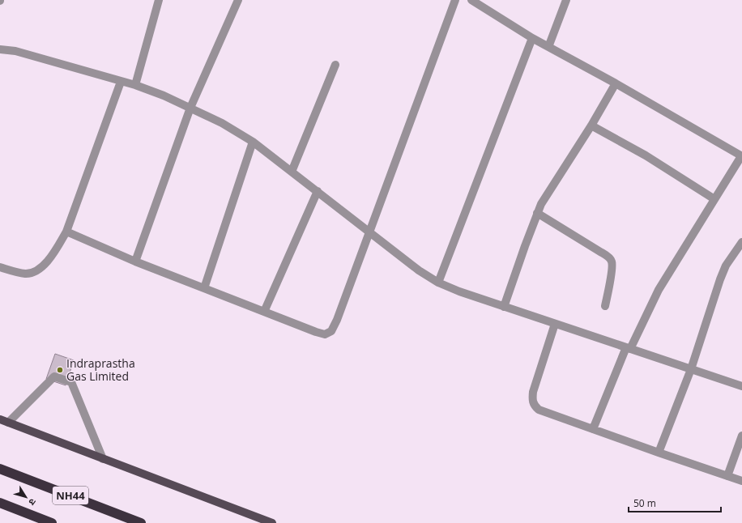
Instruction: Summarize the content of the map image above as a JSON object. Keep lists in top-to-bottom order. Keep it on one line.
{"streets":{"highway":["NH44"]},"places":["Indraprastha Gas Limited"],"scale_bar":"50 m","north":"bottom right"}
